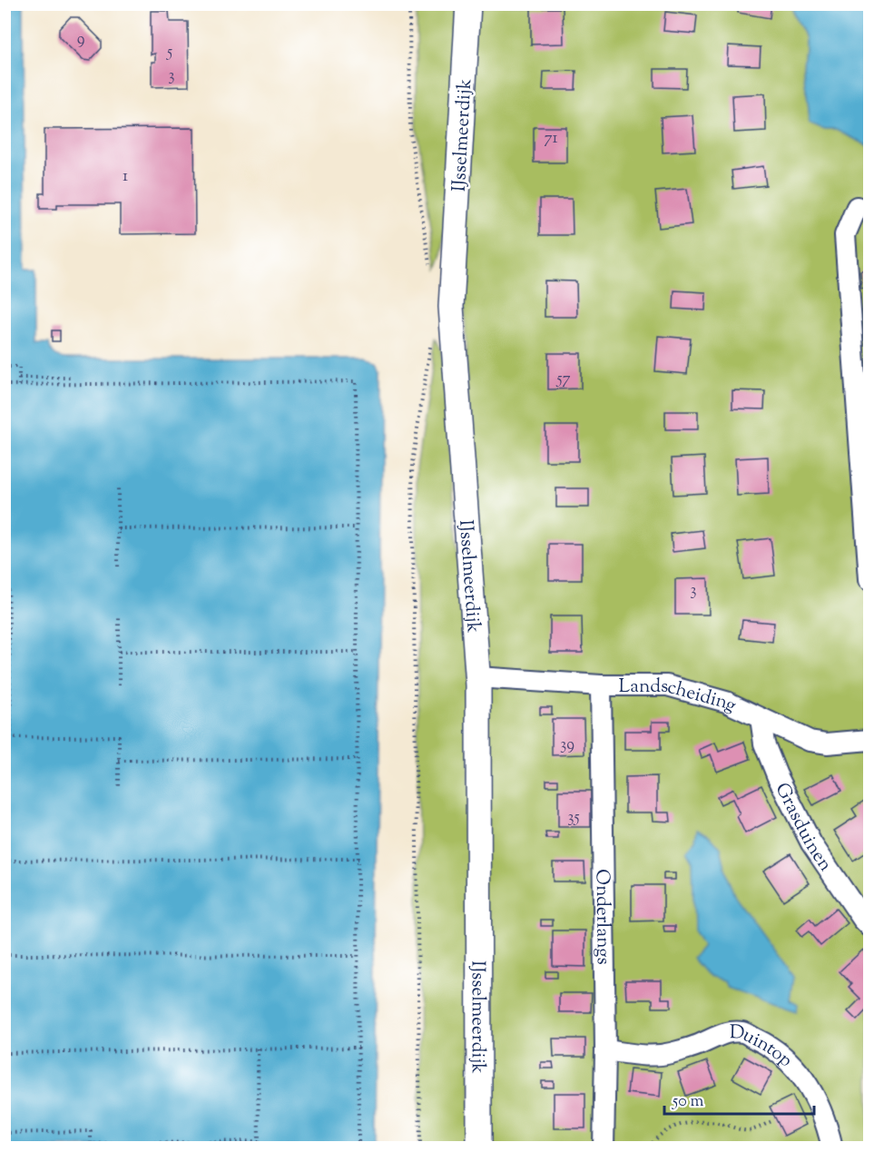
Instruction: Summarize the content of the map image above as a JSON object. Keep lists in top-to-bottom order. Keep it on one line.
{"streets":{"street":["IJsselmeerdijk","Landscheiding","Grasduinen","Onderlangs","Duintop"]},"crossings":[["IJsselmeerdijk","Landscheiding"],["Landscheiding","Grasduinen"],["Landscheiding","Onderlangs"],["Onderlangs","Duintop"]],"house_numbers":["9","5","3","71","1","57","3","39","35"],"scale_bar":"50 m"}
